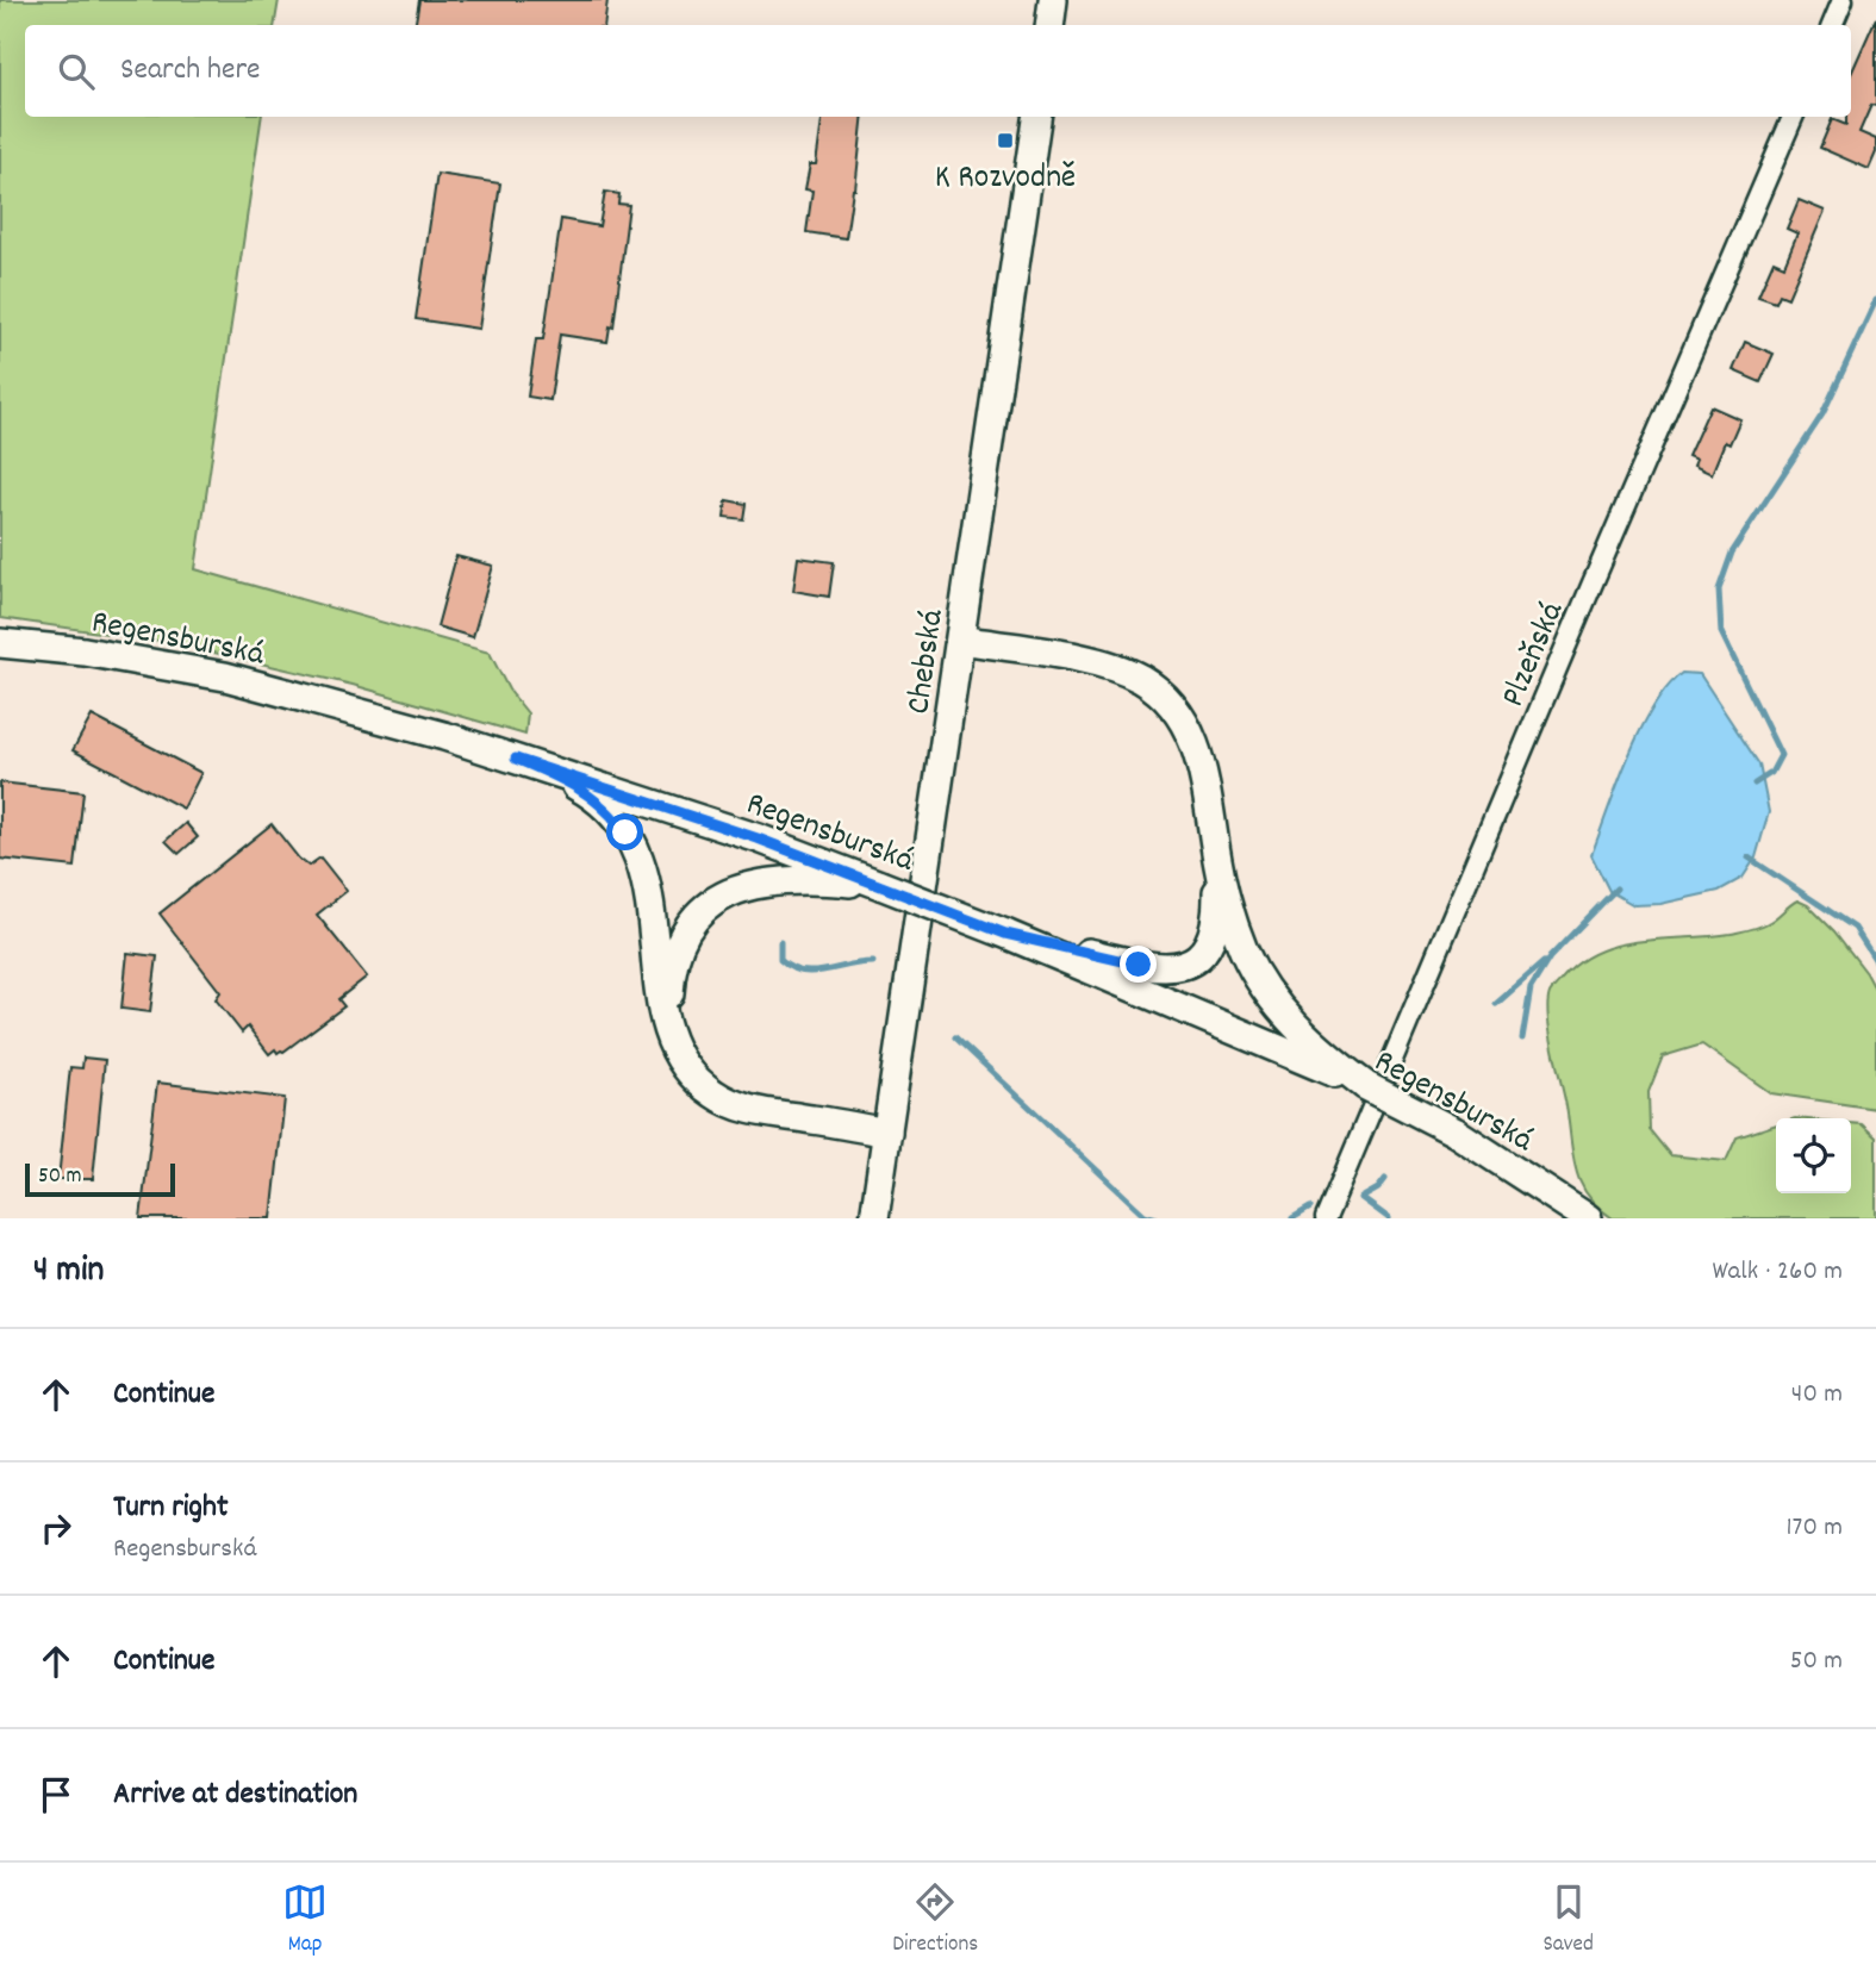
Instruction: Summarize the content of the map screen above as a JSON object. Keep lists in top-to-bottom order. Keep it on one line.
{"streets":{"main road":["Regensburská","Chebská"],"street":["Plzeňská"]},"places":{"transit":["K Rozvodně"]},"scale_bar":"50 m","page":{"search":"Search here","scale":"50 m","heading":["4 min","Walk · 260 m"],"list":[["Continue","40 m"],["Turn right","Regensburská","170 m"],["Continue","50 m"],"Arrive at destination"],"nav":["Map","Directions","Saved"]}}
